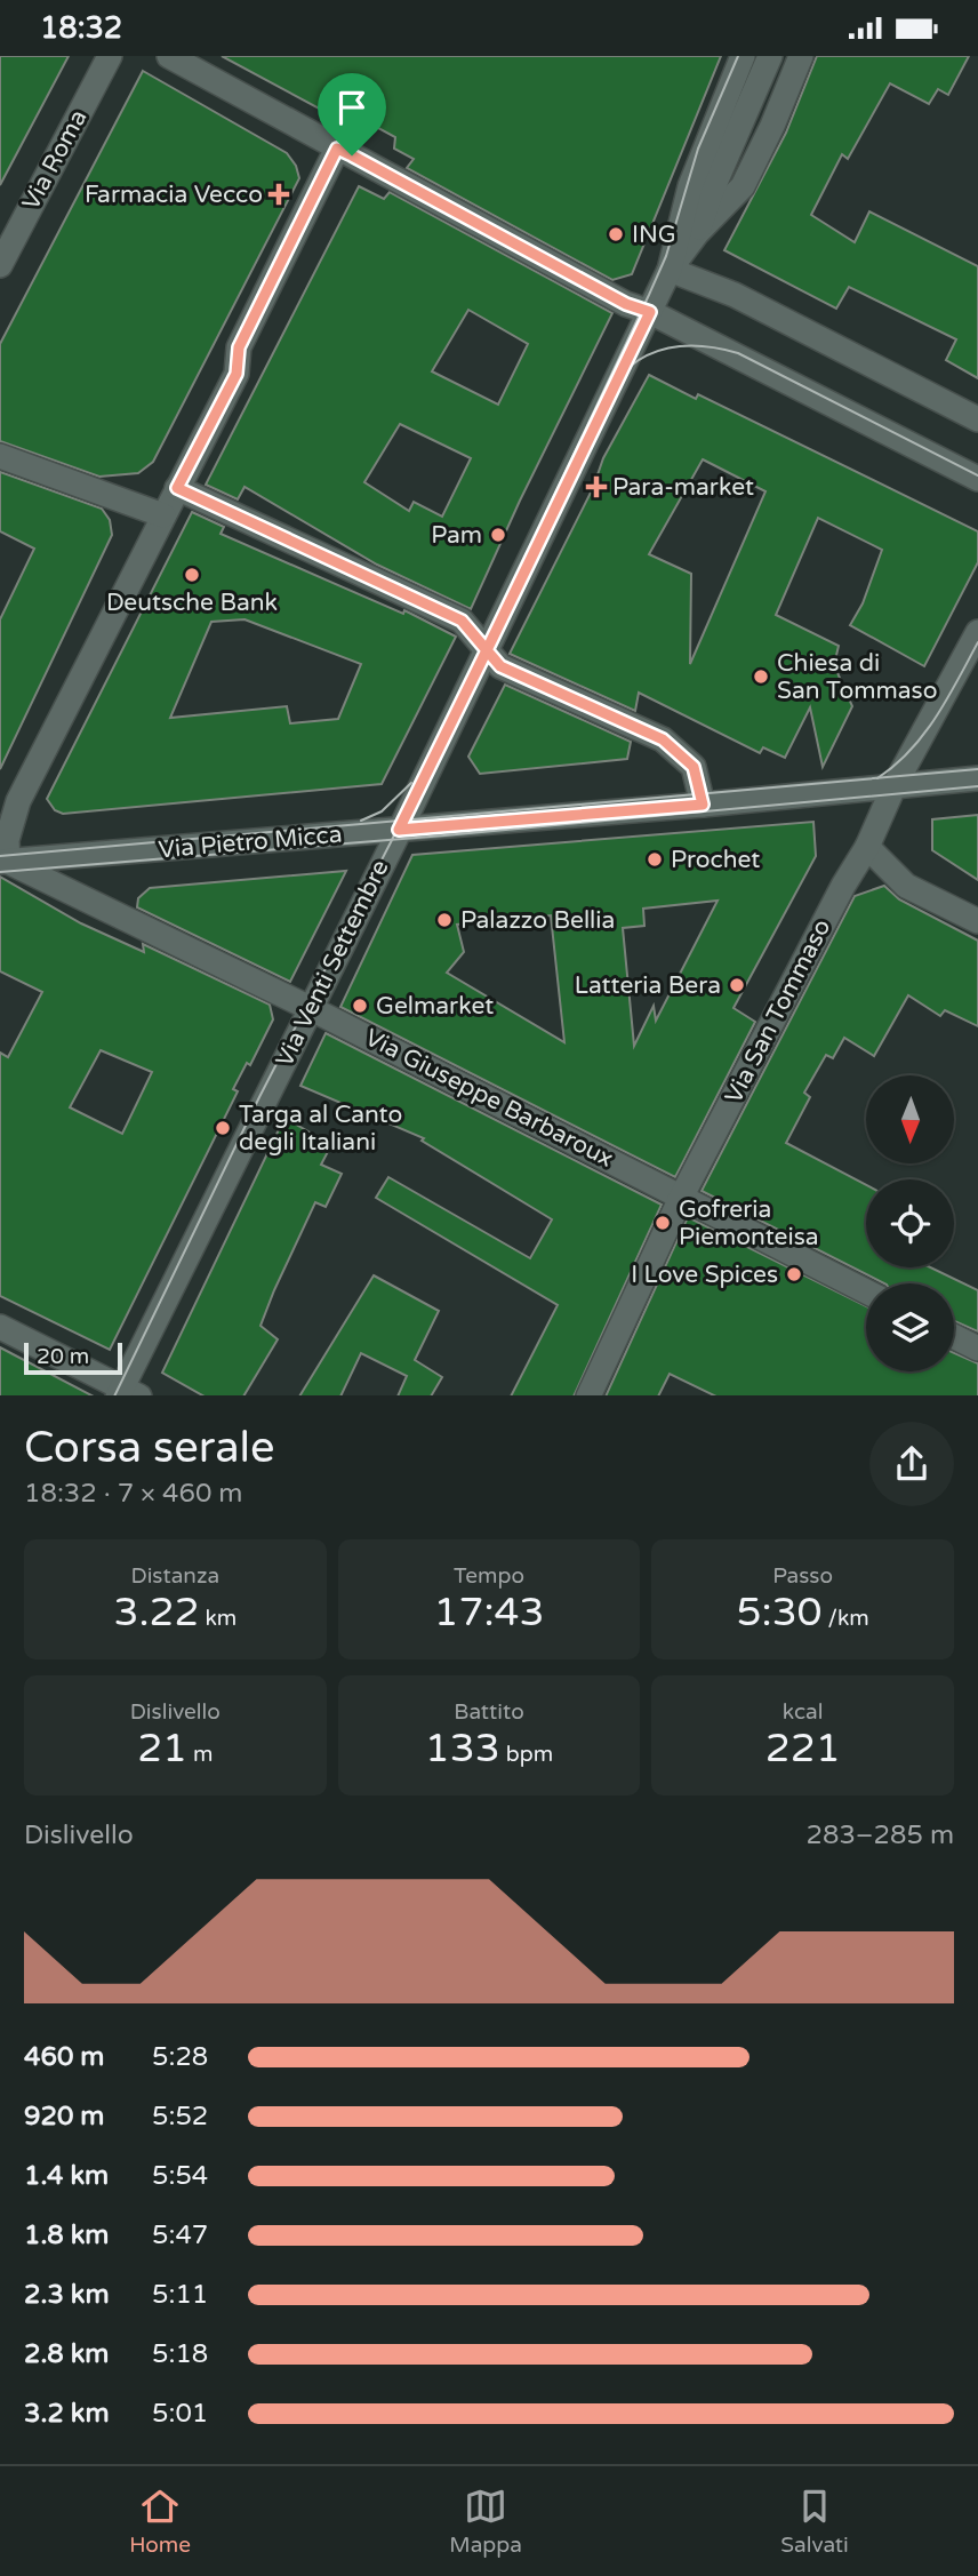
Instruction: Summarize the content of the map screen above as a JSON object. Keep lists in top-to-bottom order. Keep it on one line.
{"streets":{"street":["Via Roma","Via Pietro Micca","Via Venti Settembre","Via San Tommaso","Via Giuseppe Barbaroux"]},"crossings":[["Via Pietro Micca","Via Venti Settembre"],["Via Pietro Micca","Via San Tommaso"],["Via Pietro Micca","Via Giuseppe Barbaroux"],["Via Venti Settembre","Via Giuseppe Barbaroux"],["Via San Tommaso","Via Giuseppe Barbaroux"]],"places":{"health":["Farmacia Vecco","Para-market"],"other":["ING","Pam","Deutsche Bank","Chiesa di San Tommaso","Prochet","Palazzo Bellia","Latteria Bera","Gelmarket","Targa al Canto degli Italiani","Gofreria Piemonteisa","I Love Spices"]},"scale_bar":"20 m","north":"bottom","page":{"status":"18:32","scale":"20 m","heading":["Corsa serale","18:32 · 7 × 460 m"],"stats":[["Distanza","3.22 km"],["Tempo","17:43"],["Passo","5:30 /km"],["Dislivello","21 m"],["Battito","133 bpm"],["kcal","221"]],"chart":["Dislivello","283–285 m"],"list":[{"name":"460 m","note":"5:28"},{"name":"920 m","note":"5:52"},{"name":"1.4 km","note":"5:54"},{"name":"1.8 km","note":"5:47"},{"name":"2.3 km","note":"5:11"},{"name":"2.8 km","note":"5:18"},{"name":"3.2 km","note":"5:01"}],"tabs":["Home","Mappa","Salvati"]}}
